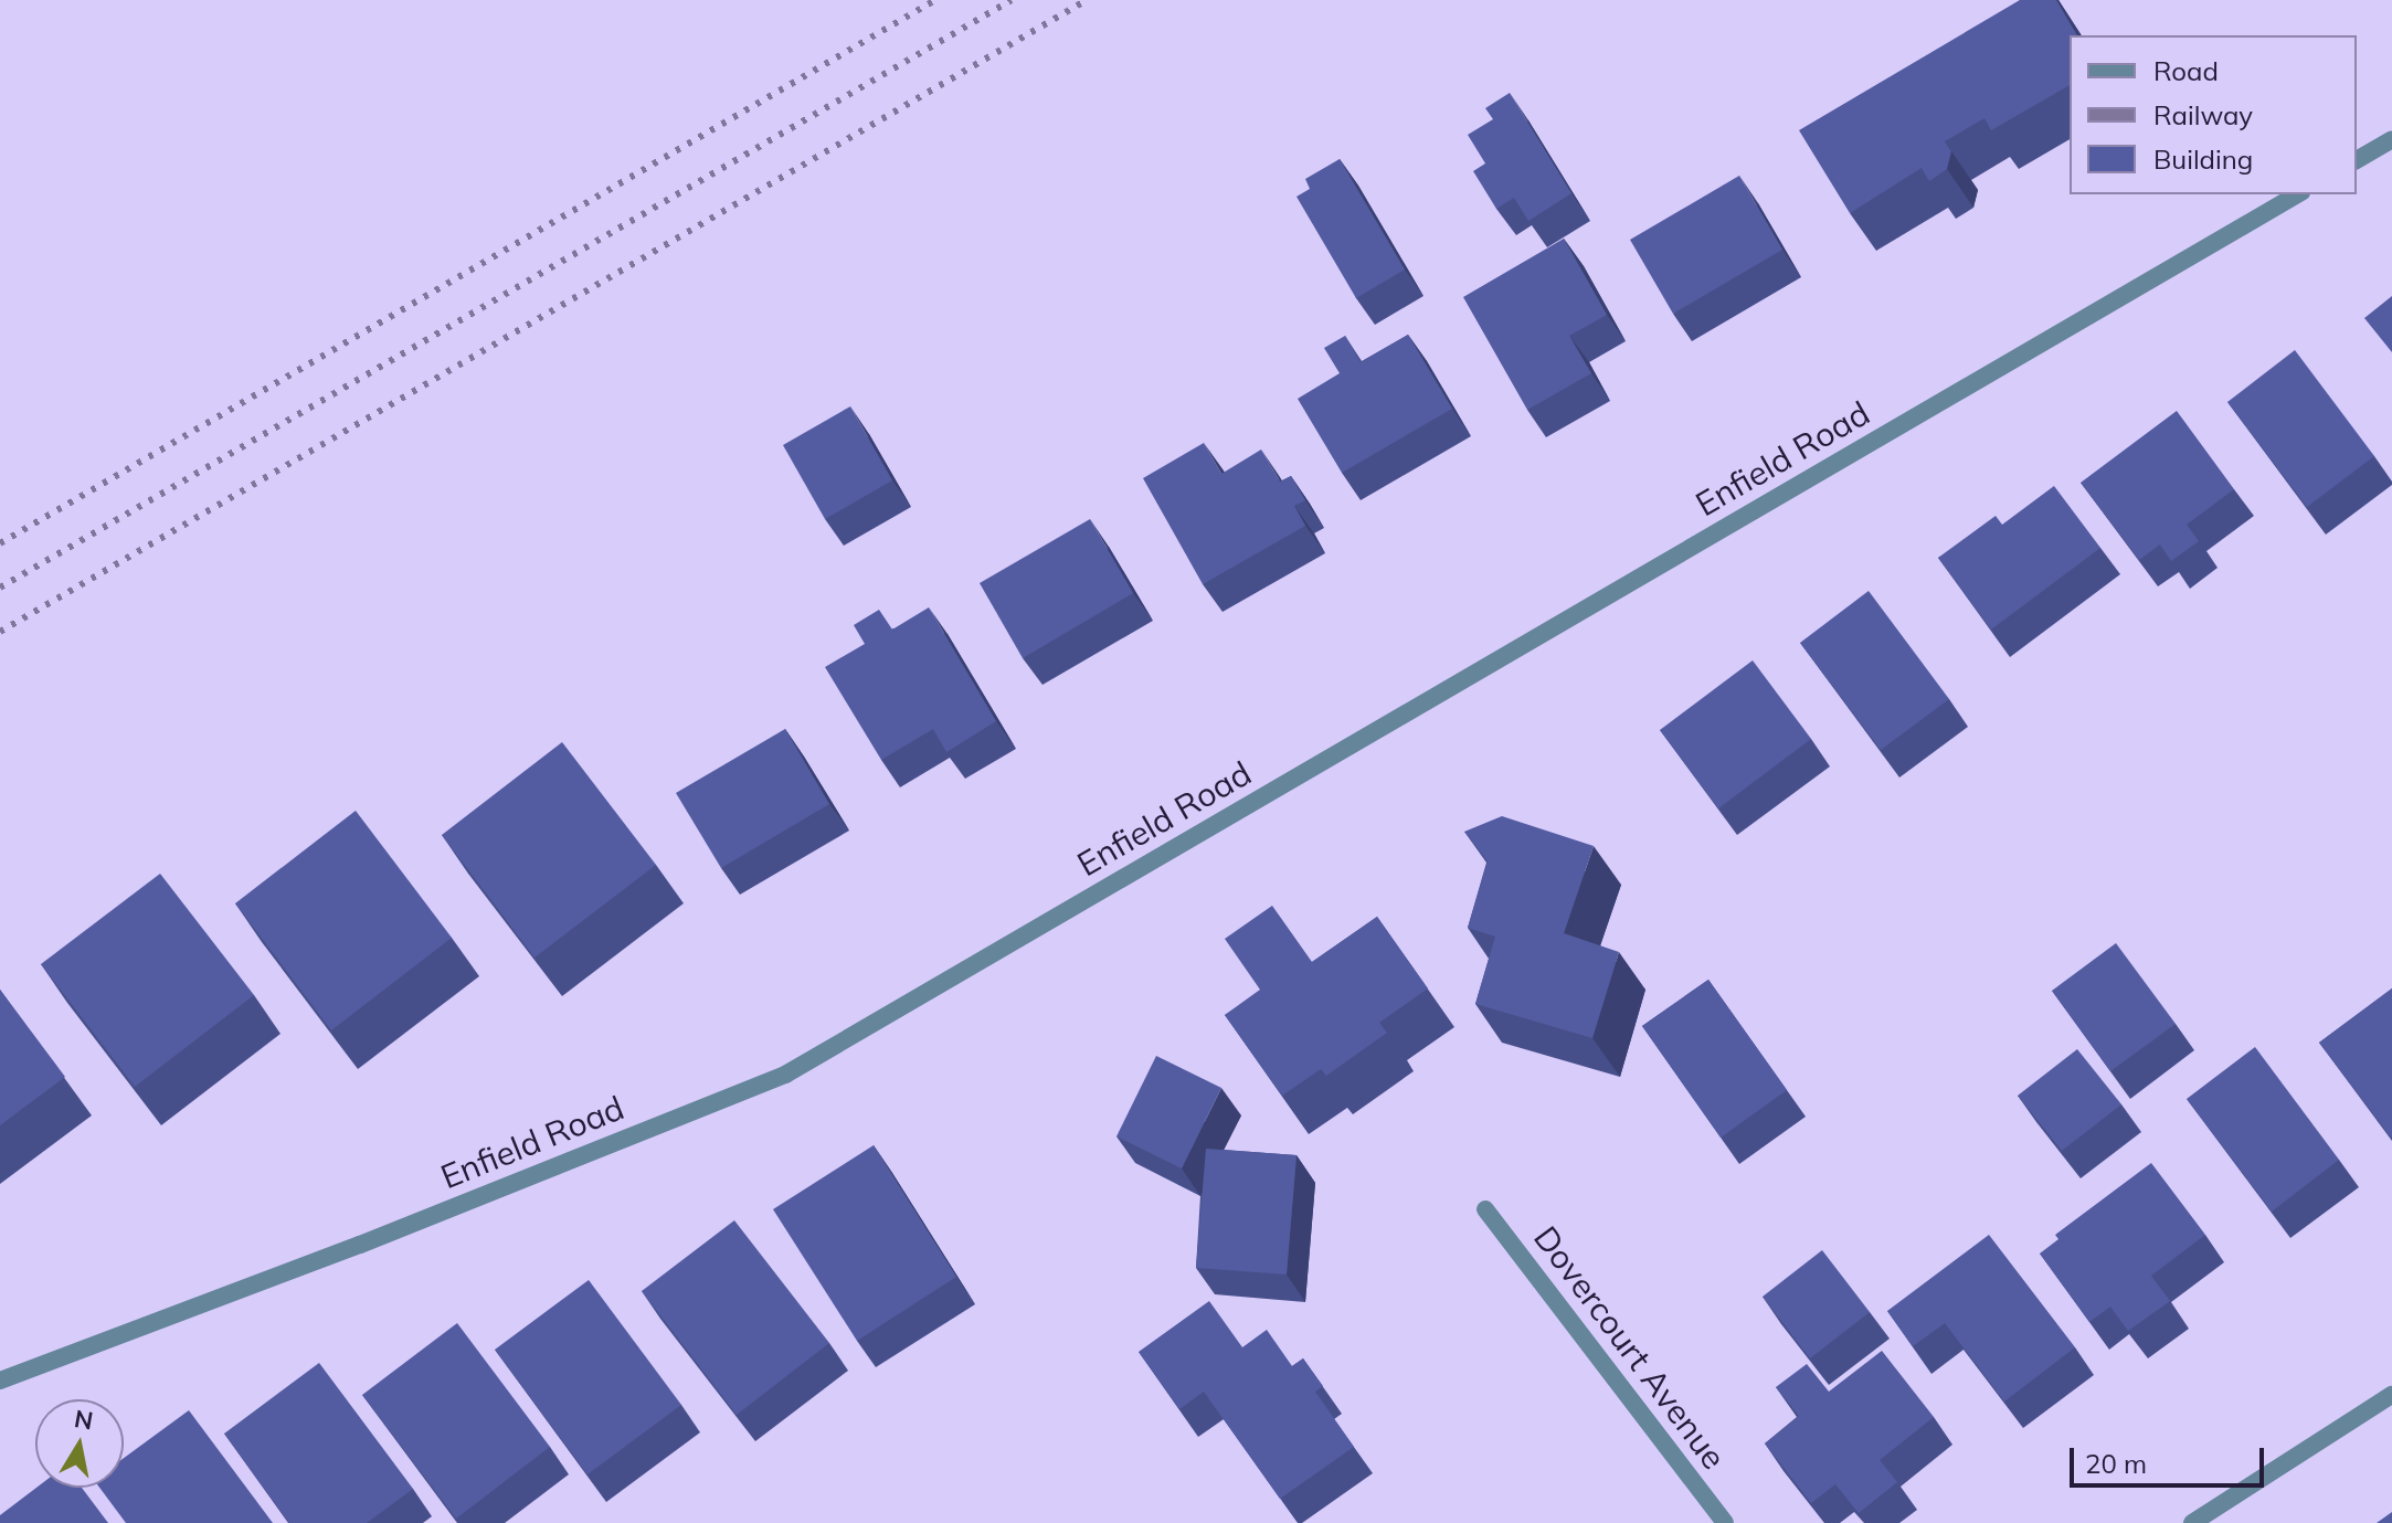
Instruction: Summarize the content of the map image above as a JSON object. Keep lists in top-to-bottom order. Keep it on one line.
{"streets":{"street":["Enfield Road","Dovercourt Avenue"]},"legend":["Road","Railway","Building"],"scale_bar":"20 m","north":"top"}
